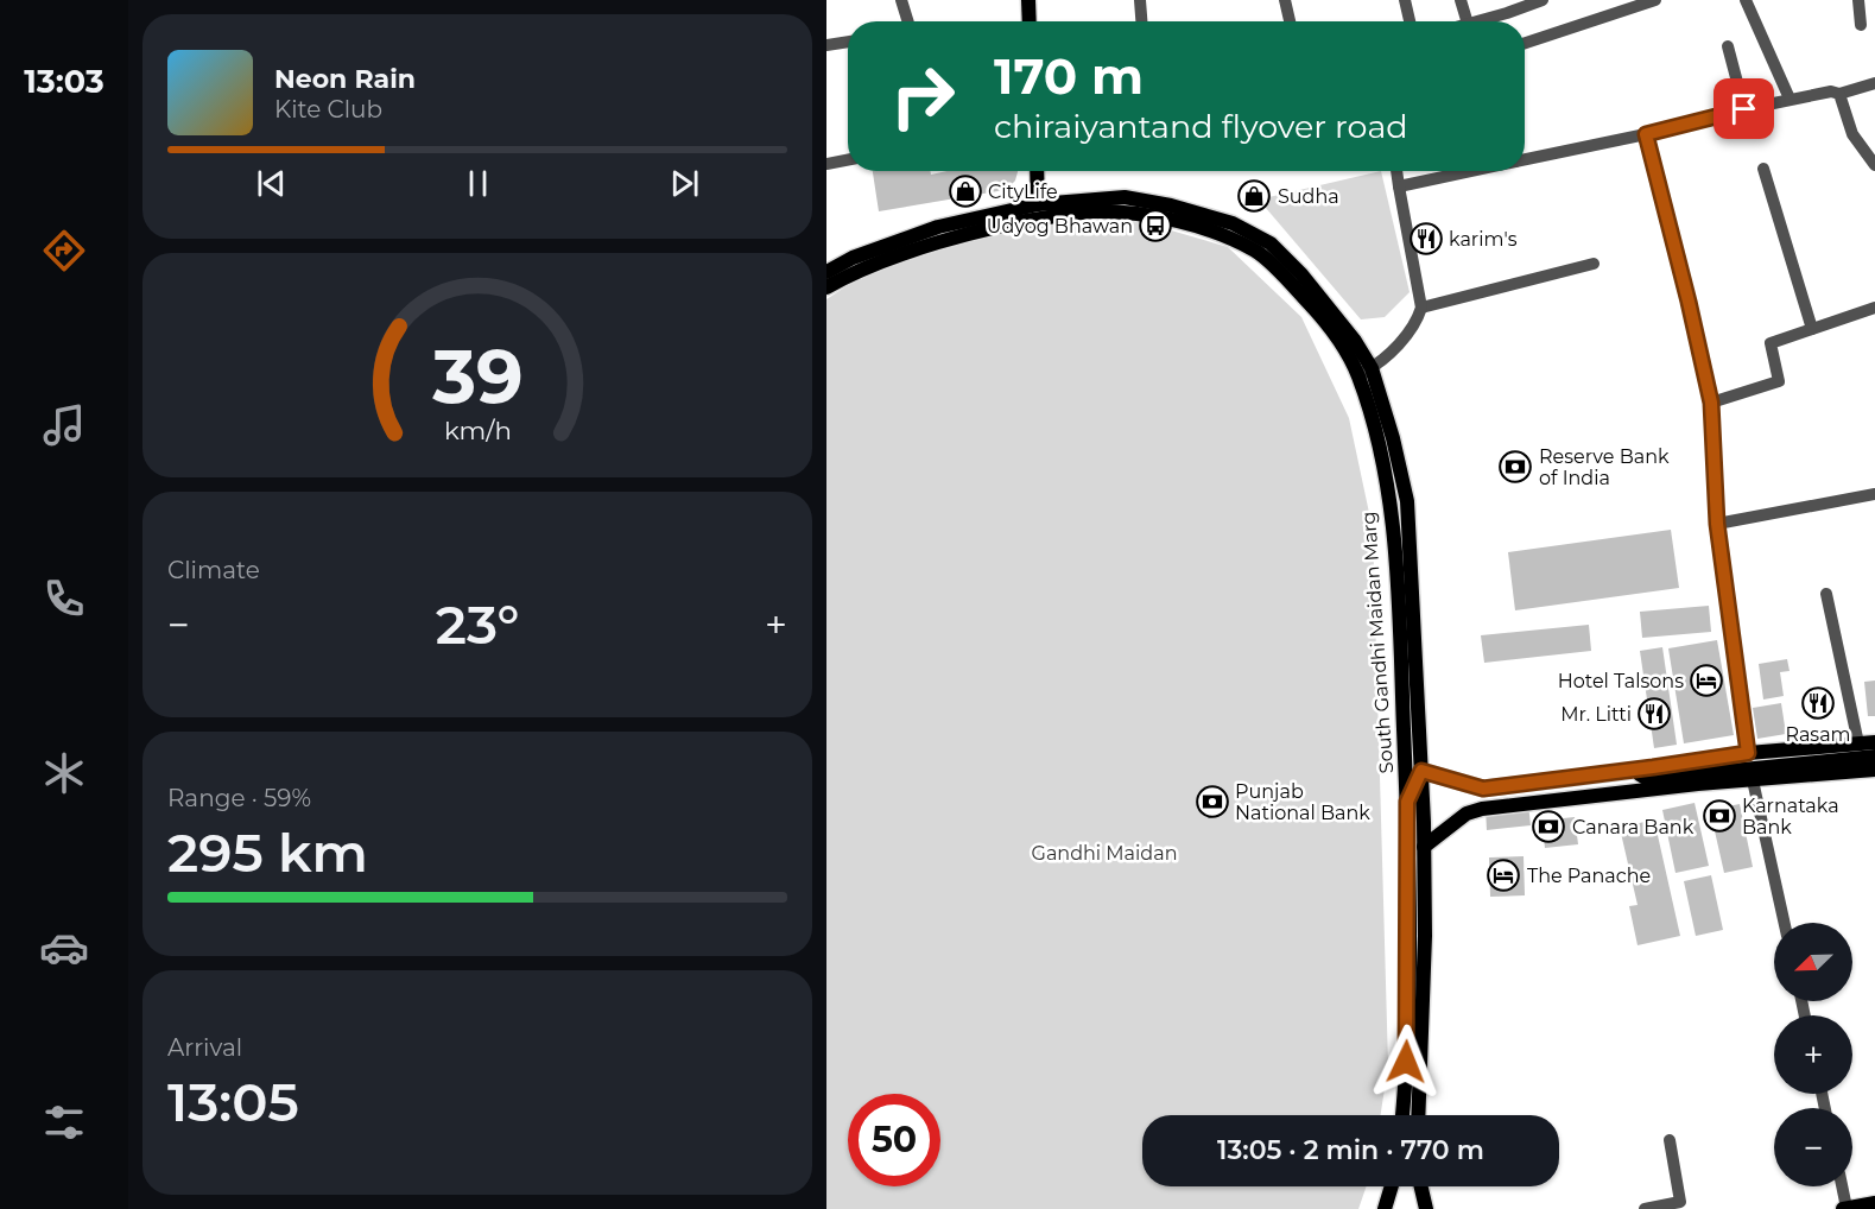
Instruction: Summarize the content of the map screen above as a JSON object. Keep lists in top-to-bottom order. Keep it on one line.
{"streets":{"main road":["South Gandhi Maidan Marg"]},"parks":["Gandhi Maidan"],"places":{"shop":["CityLife","Sudha"],"bus stop":["Udyog Bhawan"],"restaurant":["karim's","Rasam","Mr. Litti"],"bank":["Reserve Bank of India","Punjab National Bank","Karnataka Bank","Canara Bank"],"hotel":["Hotel Talsons","The Panache"]},"north":"bottom left","page":{"tabs":"13:03","turn":["170 m","chiraiyantand flyover road"],"song":["Neon Rain","Kite Club"],"tile":["Climate",["Range · 59%","295 km"],["Arrival","13:05"]],"heat":["−","23°","+"],"map_buttons":["+","−"],"limit":"50","trip":"13:05 · 2 min · 770 m","gauge":["39","km/h"]}}
